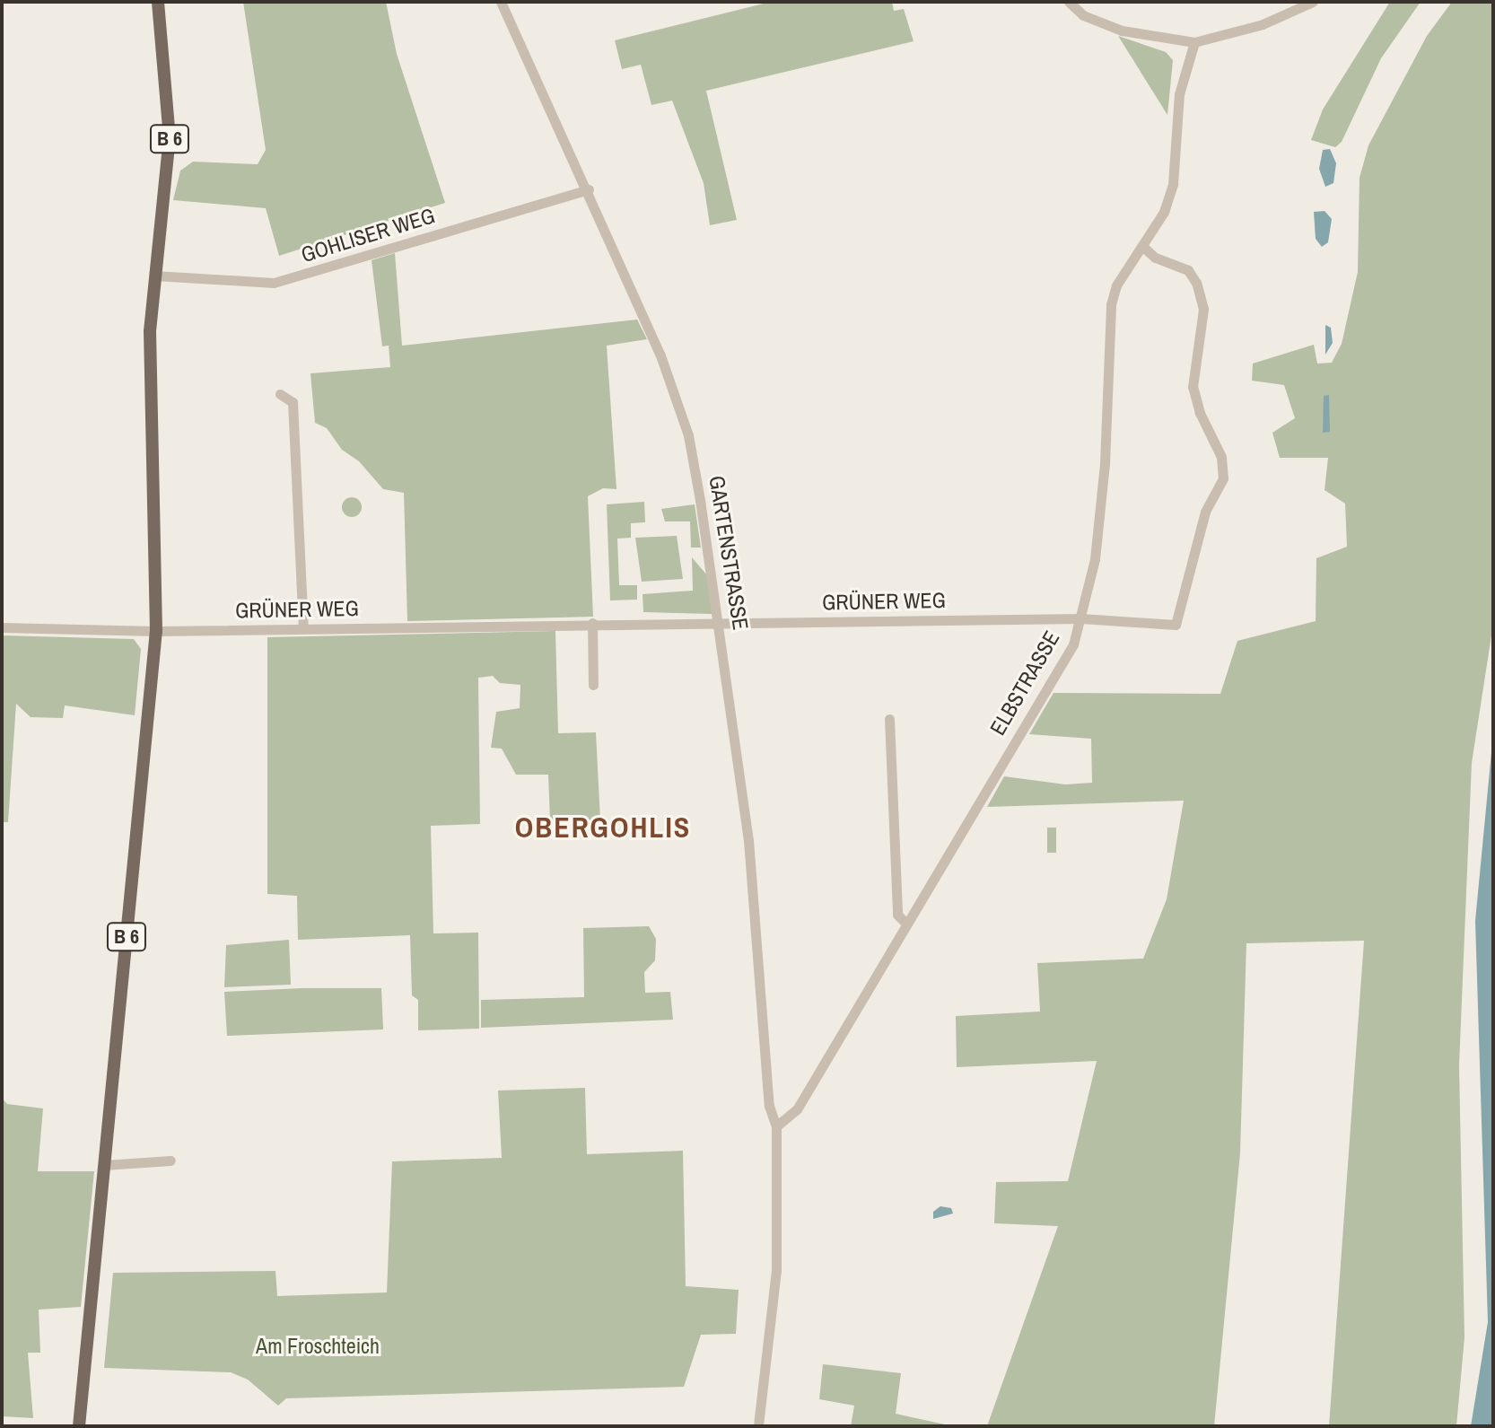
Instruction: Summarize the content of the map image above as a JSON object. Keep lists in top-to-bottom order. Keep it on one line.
{"streets":{"main road":["B 6"],"street":["GOHLISER WEG","GARTENSTRASSE","GRÜNER WEG","ELBSTRASSE"]},"crossings":[["B 6","GOHLISER WEG"],["B 6","GRÜNER WEG"],["GOHLISER WEG","GARTENSTRASSE"],["GARTENSTRASSE","GRÜNER WEG"],["GARTENSTRASSE","ELBSTRASSE"],["GRÜNER WEG","ELBSTRASSE"]],"districts":["OBERGOHLIS"],"parks":["Am Froschteich"]}
